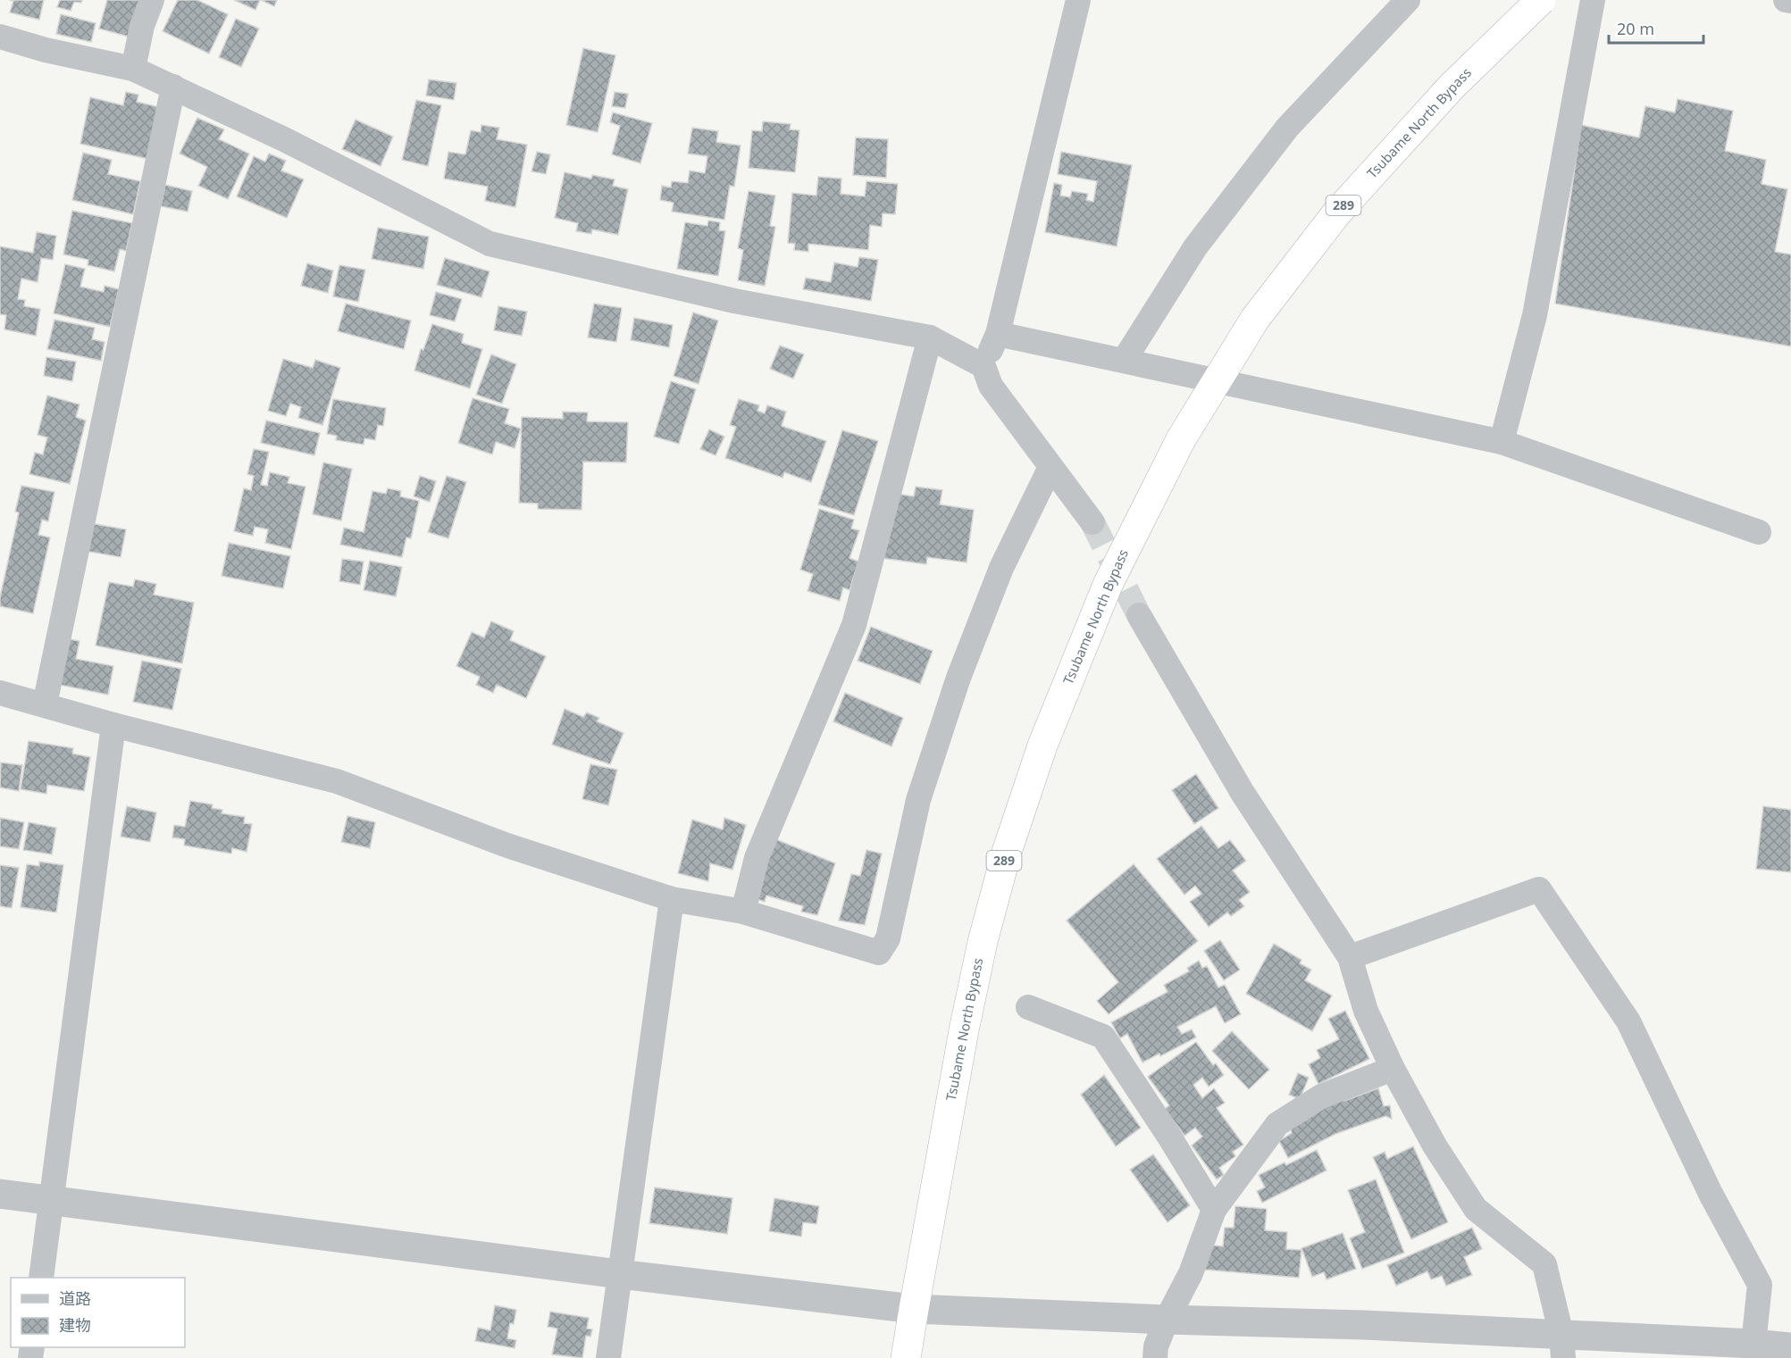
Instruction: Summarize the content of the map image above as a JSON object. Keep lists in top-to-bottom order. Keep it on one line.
{"streets":{"highway":["Tsubame North Bypass","289"]},"legend":["道路","建物"],"scale_bar":"20 m"}
